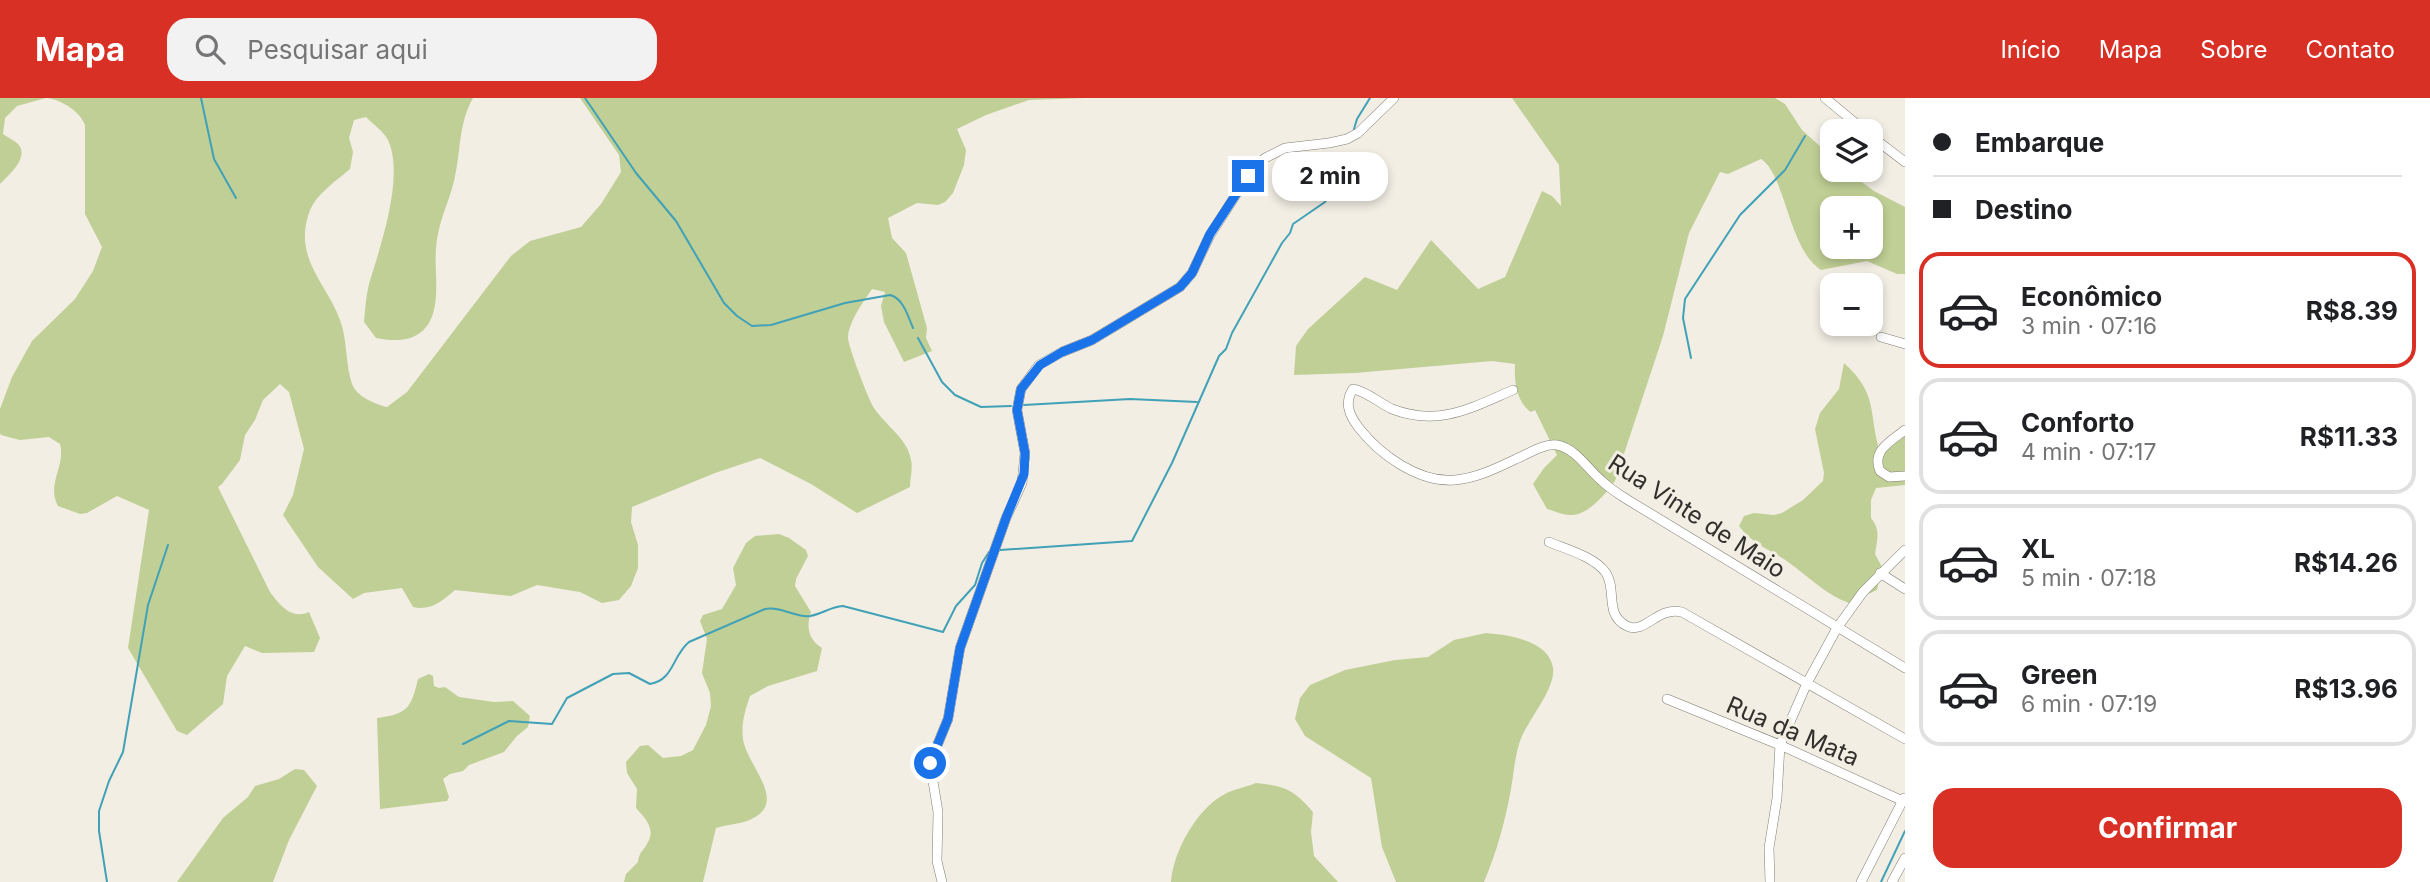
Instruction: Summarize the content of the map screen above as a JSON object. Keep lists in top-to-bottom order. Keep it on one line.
{"streets":{"street":["Rua Vinte de Maio","Rua da Mata"]},"page":{"header":"Mapa","search":"Pesquisar aqui","nav":["Início","Mapa","Sobre","Contato"],"banner":["Embarque","Destino"],"map_buttons":["+","−"],"bubble":"2 min","list":[{"name":"Econômico","note":"3 min · 07:16","value":"R$8.39"},{"name":"Conforto","note":"4 min · 07:17","value":"R$11.33"},{"name":"XL","note":"5 min · 07:18","value":"R$14.26"},{"name":"Green","note":"6 min · 07:19","value":"R$13.96"}],"buttons":"Confirmar"}}
